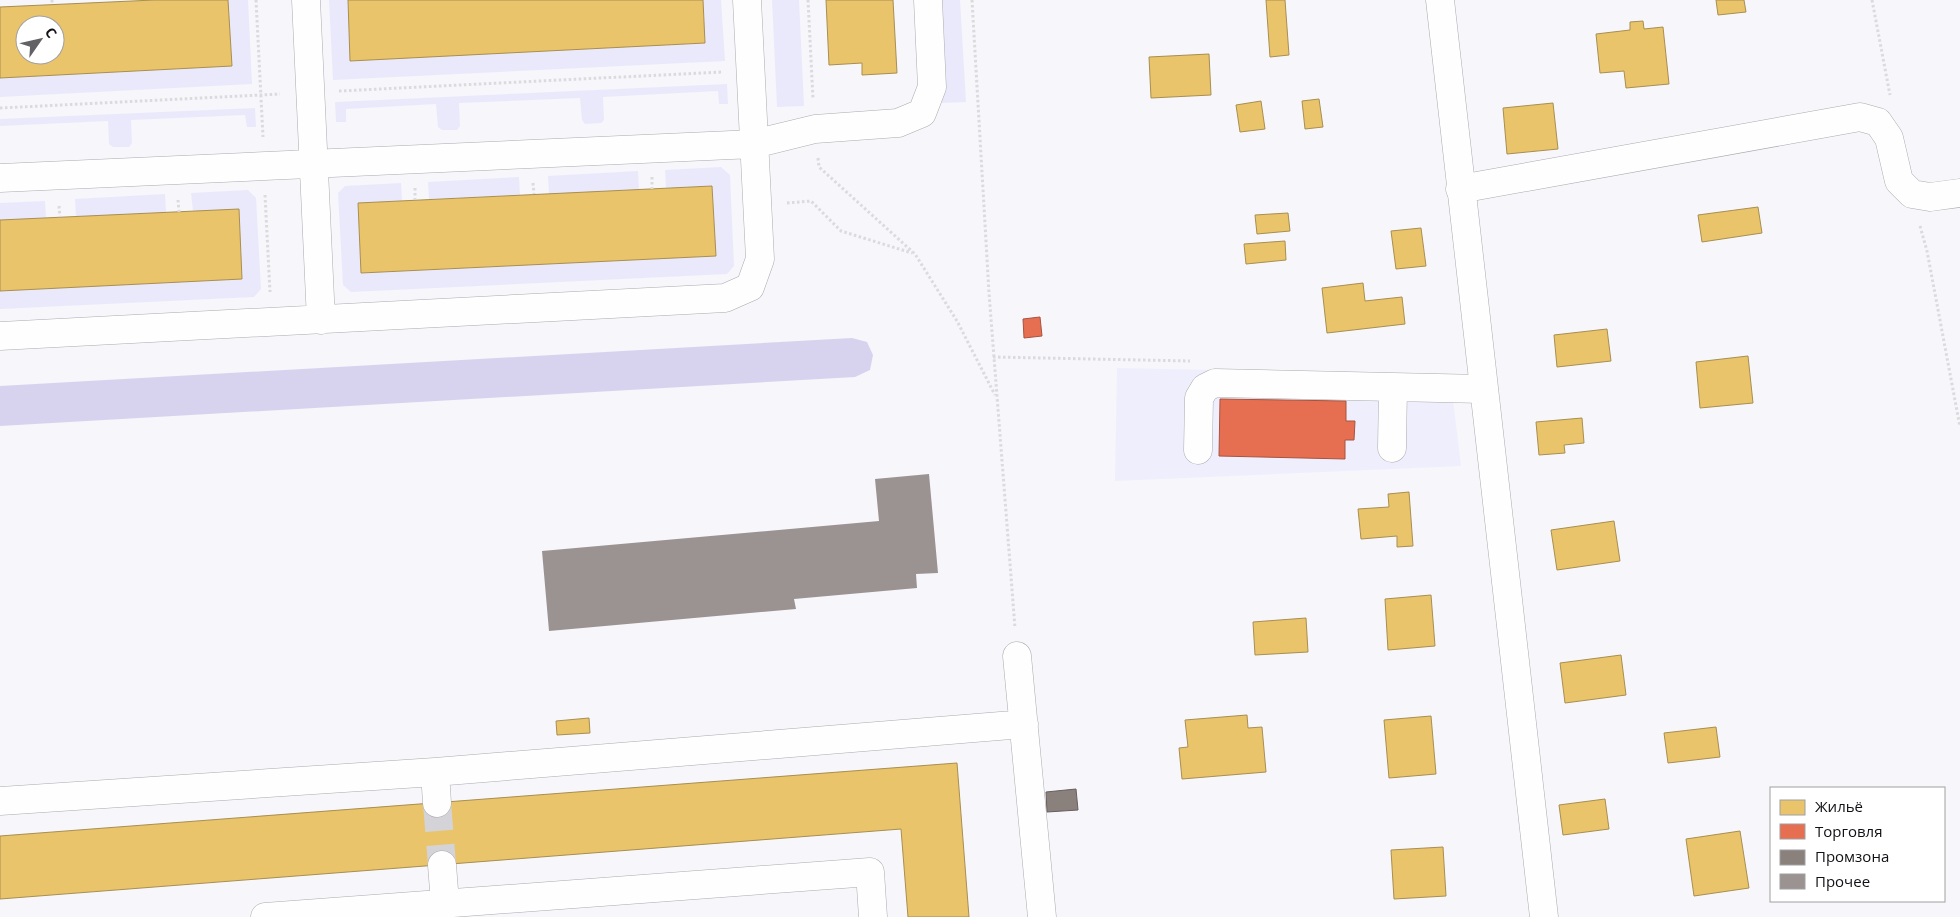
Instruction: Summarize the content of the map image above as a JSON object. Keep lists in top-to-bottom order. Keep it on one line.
{"legend":["Жильё","Торговля","Промзона","Прочее"],"north":"top right"}
